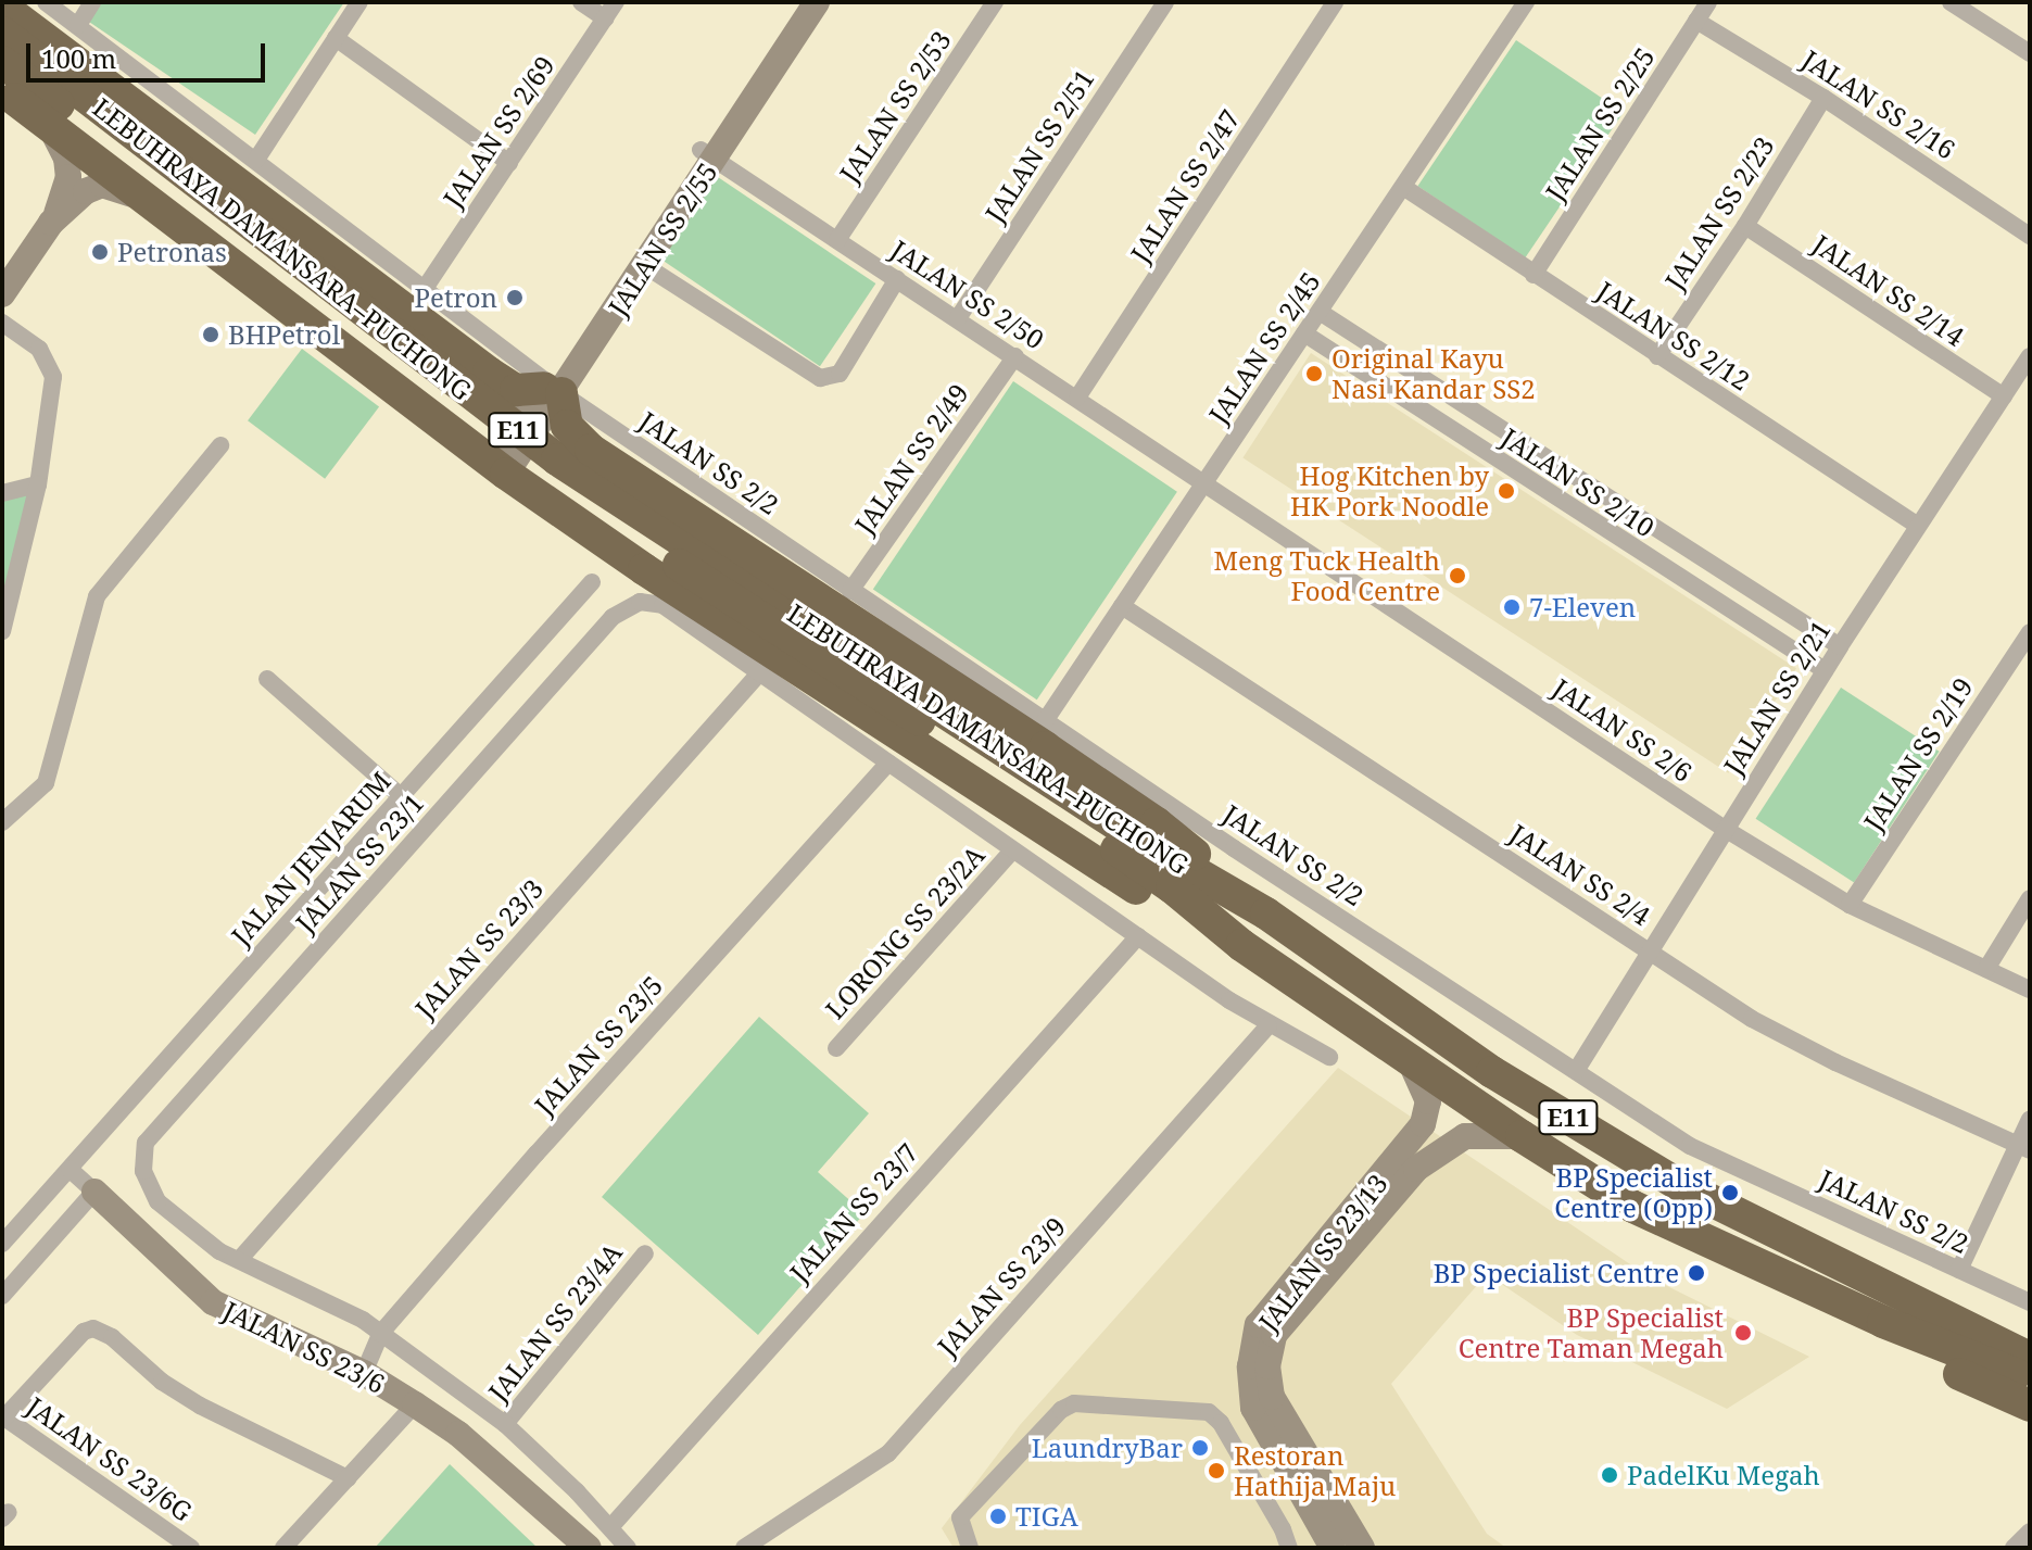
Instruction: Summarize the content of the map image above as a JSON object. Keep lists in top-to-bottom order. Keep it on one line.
{"streets":{"highway":["LEBUHRAYA DAMANSARA–PUCHONG","E11"],"street":["JALAN SS 2/16","JALAN SS 2/53","JALAN SS 2/25","JALAN SS 2/69","JALAN SS 2/51","JALAN SS 2/47","JALAN SS 2/23","JALAN SS 2/55","JALAN SS 2/14","JALAN SS 2/50","JALAN SS 2/12","JALAN SS 2/45","JALAN SS 2/49","JALAN SS 2/2","JALAN SS 2/10","JALAN SS 2/21","JALAN SS 2/6","JALAN SS 2/19","JALAN JENJARUM","JALAN SS 23/1","JALAN SS 2/4","LORONG SS 23/2A","JALAN SS 23/3","JALAN SS 23/5","JALAN SS 23/7","JALAN SS 23/13","JALAN SS 23/9","JALAN SS 23/4A","JALAN SS 23/6","JALAN SS 23/6G"]},"crossings":[["JALAN SS 2/16","JALAN SS 2/25"],["JALAN SS 2/16","JALAN SS 2/23"],["JALAN SS 2/53","JALAN SS 2/50"],["JALAN SS 2/25","JALAN SS 2/12"],["JALAN SS 2/69","JALAN SS 2/2"],["JALAN SS 2/51","JALAN SS 2/50"],["JALAN SS 2/47","JALAN SS 2/50"],["JALAN SS 2/23","JALAN SS 2/14"],["JALAN SS 2/23","JALAN SS 2/12"],["JALAN SS 2/55","JALAN SS 2/50"],["JALAN SS 2/55","JALAN SS 2/2"],["LEBUHRAYA DAMANSARA–PUCHONG","JALAN SS 23/13"],["JALAN SS 2/14","JALAN SS 2/21"],["JALAN SS 2/50","JALAN SS 2/45"],["JALAN SS 2/50","JALAN SS 2/49"],["JALAN SS 2/50","JALAN SS 2/6"],["JALAN SS 2/12","JALAN SS 2/45"],["JALAN SS 2/12","JALAN SS 2/21"],["JALAN SS 2/45","JALAN SS 2/2"],["JALAN SS 2/45","JALAN SS 2/10"],["JALAN SS 2/45","JALAN SS 2/6"],["JALAN SS 2/45","JALAN SS 2/4"],["JALAN SS 2/49","JALAN SS 2/2"],["JALAN SS 2/2","JALAN SS 2/21"],["JALAN SS 2/10","JALAN SS 2/21"],["JALAN SS 2/21","JALAN SS 2/6"],["JALAN SS 2/21","JALAN SS 2/4"],["JALAN SS 2/6","JALAN SS 2/19"],["JALAN SS 23/1","JALAN SS 23/3"],["JALAN SS 23/5","JALAN SS 23/6"]],"places":["Petronas","Petron","BHPetrol","Original Kayu Nasi Kandar SS2","Hog Kitchen by HK Pork Noodle","Meng Tuck Health Food Centre","7-Eleven","BP Specialist Centre (Opp)","BP Specialist Centre","BP Specialist Centre Taman Megah","LaundryBar","Restoran Hathija Maju","PadelKu Megah","TIGA"],"scale_bar":"100 m"}
